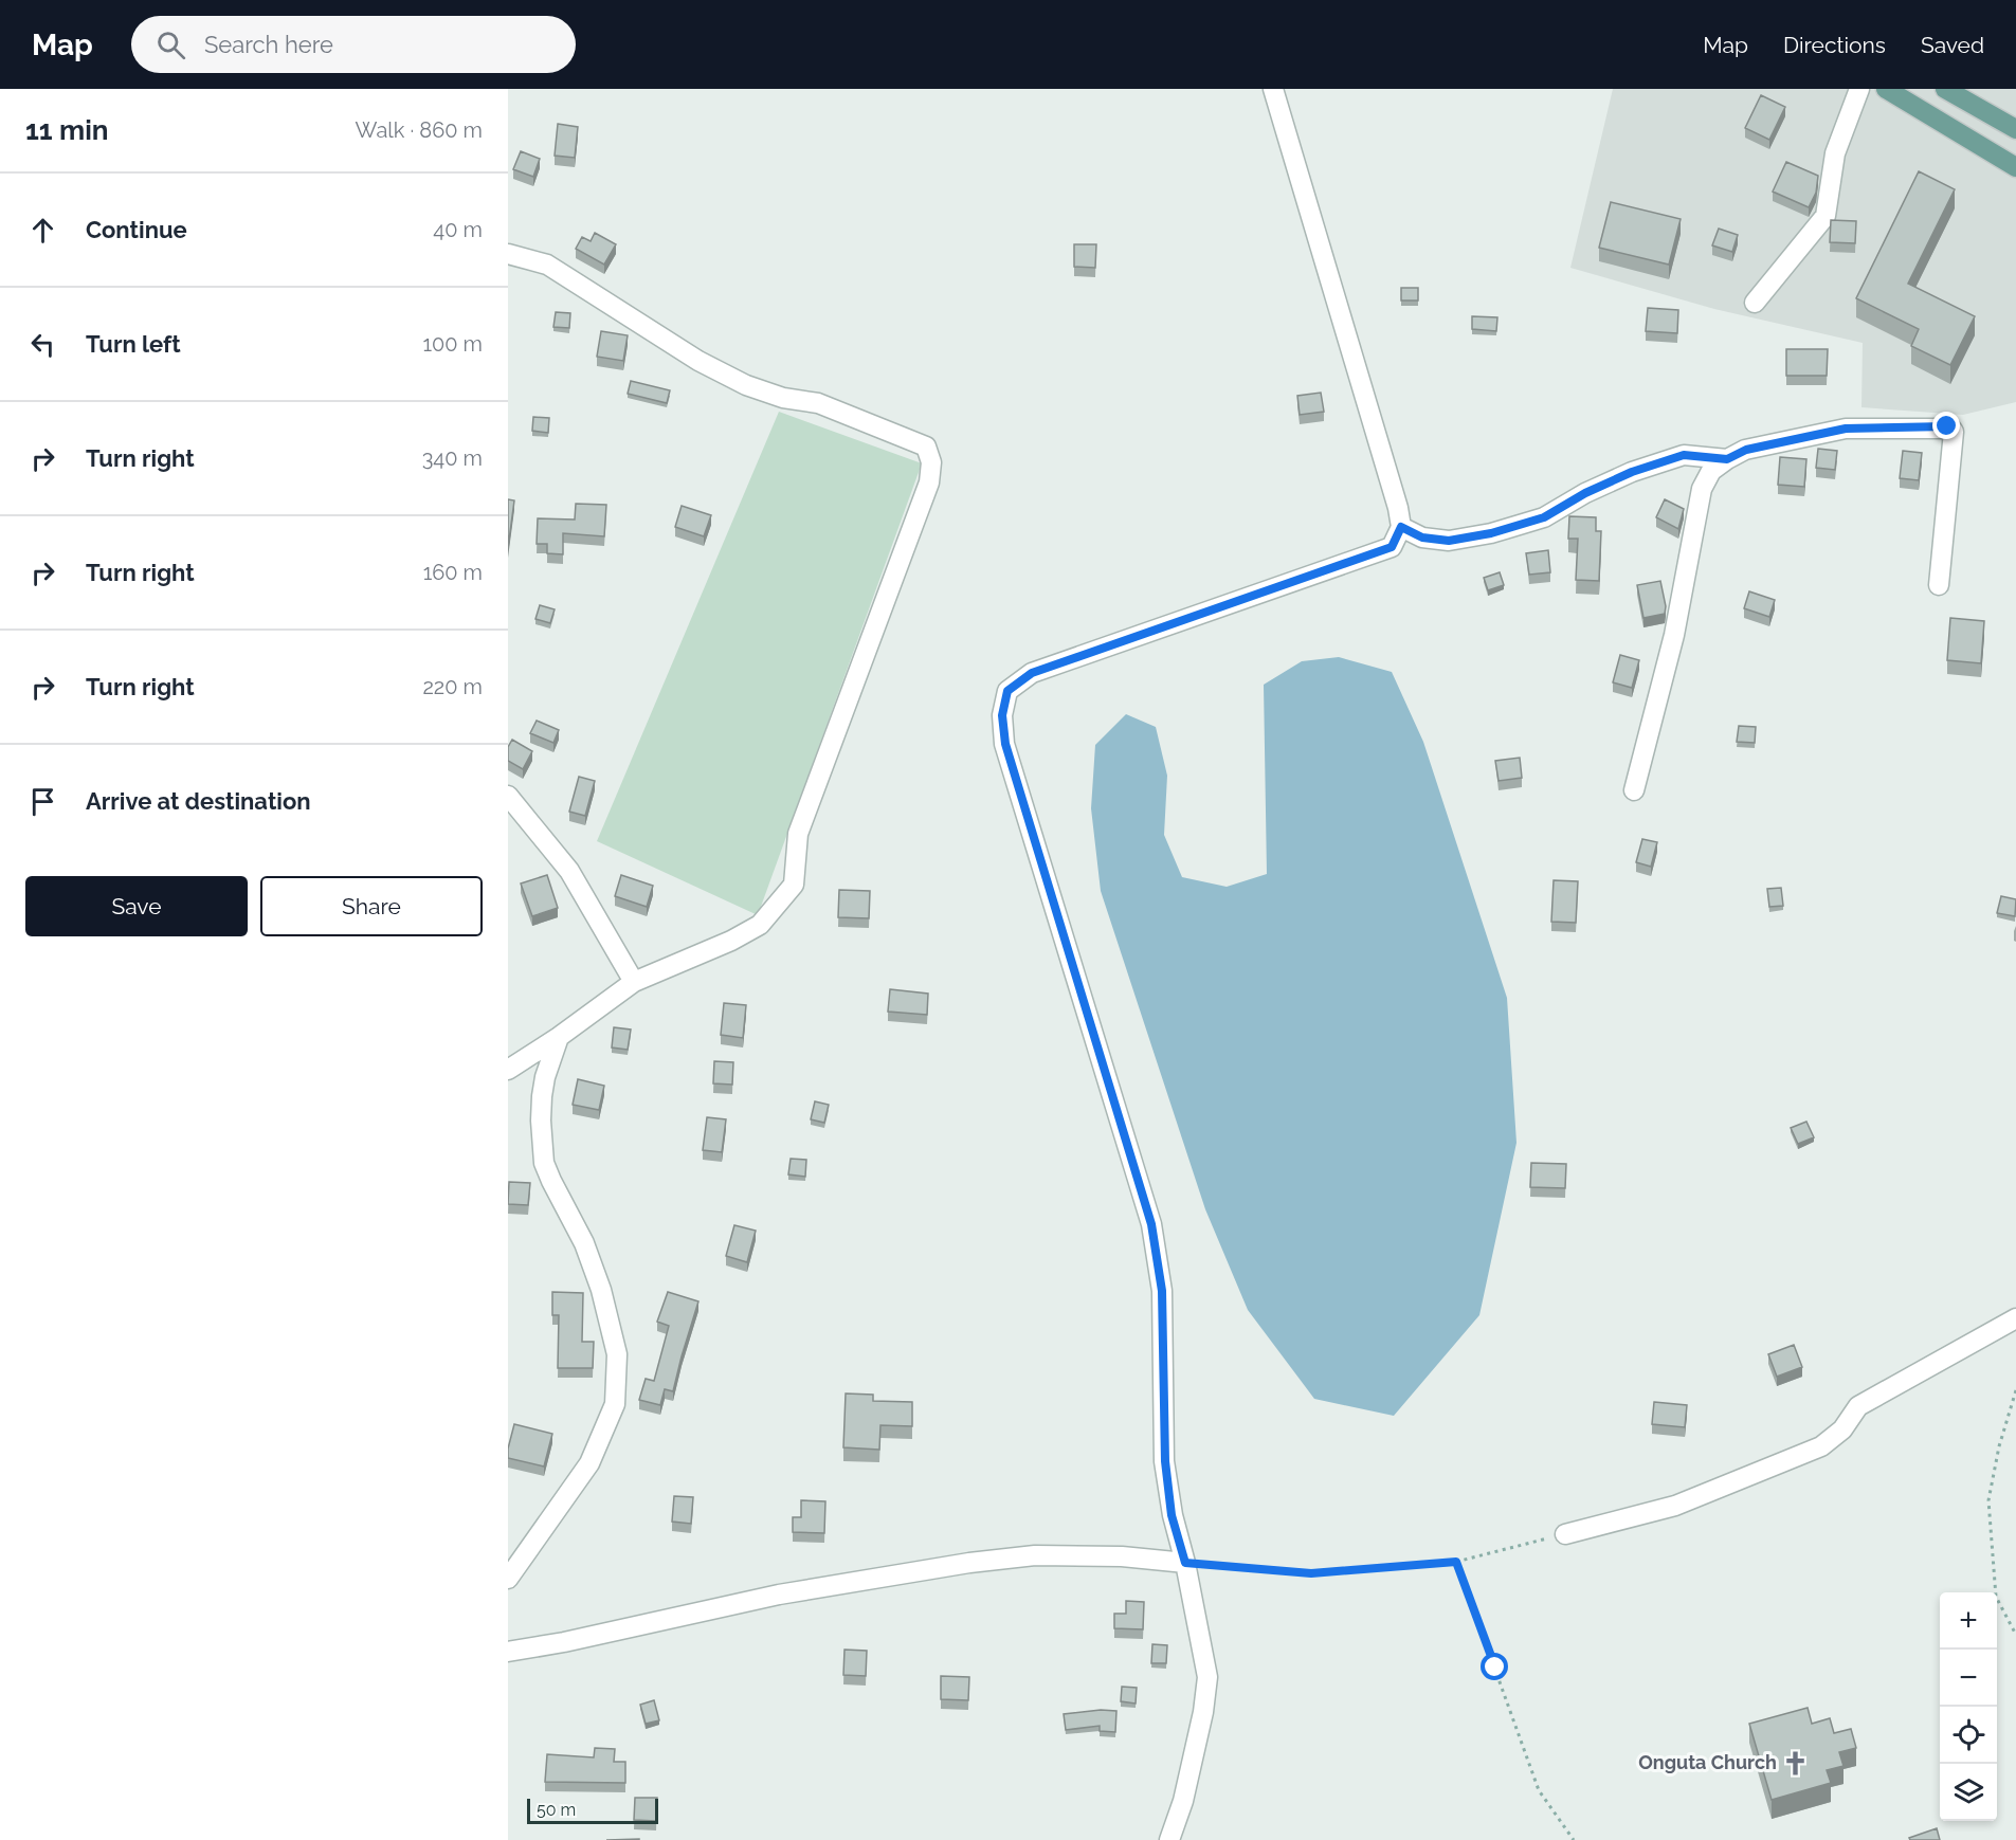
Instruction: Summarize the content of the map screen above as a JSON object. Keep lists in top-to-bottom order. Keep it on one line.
{"places":{"church":["Onguta Church"]},"scale_bar":"50 m","page":{"header":"Map","search":"Search here","nav":["Map","Directions","Saved"],"heading":["11 min","Walk · 860 m"],"list":[["Continue","40 m"],["Turn left","100 m"],["Turn right","340 m"],["Turn right","160 m"],["Turn right","220 m"],"Arrive at destination"],"buttons":["Save","Share"],"map_buttons":["+","−"],"scale":"50 m"}}
